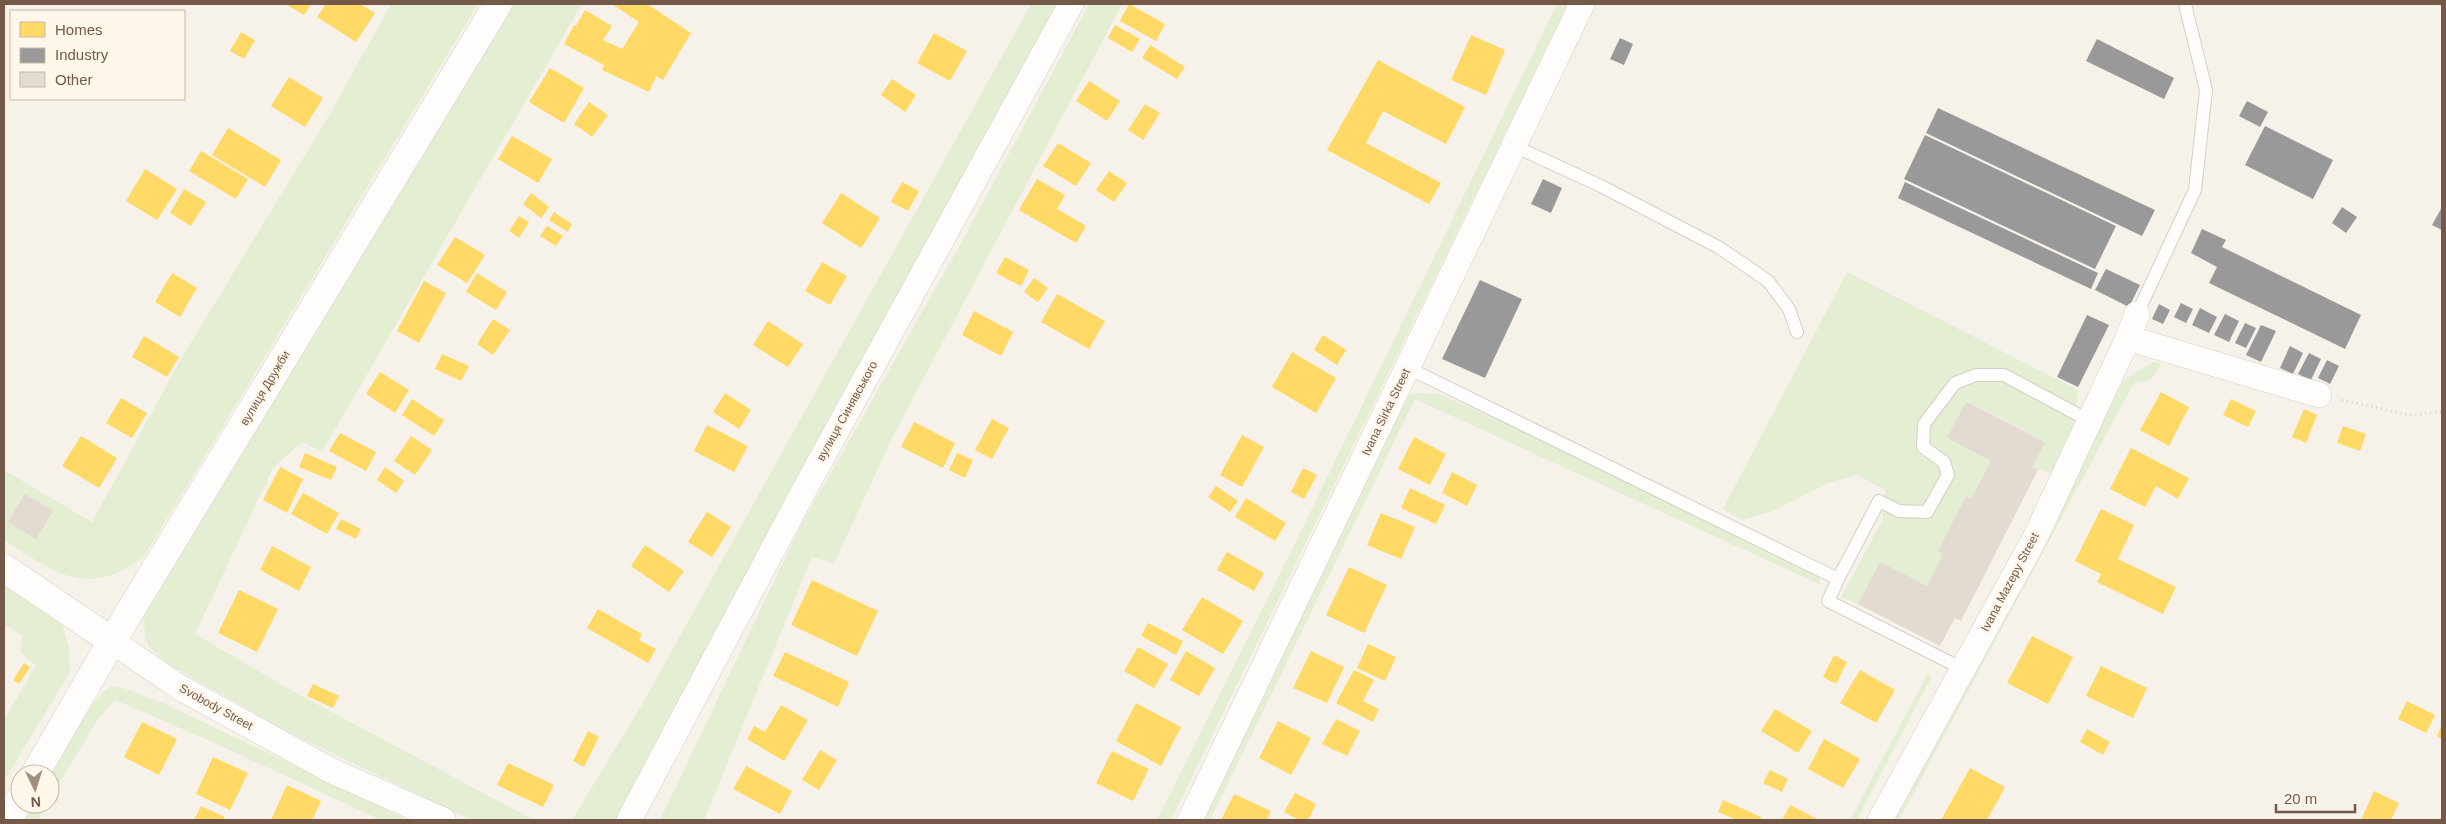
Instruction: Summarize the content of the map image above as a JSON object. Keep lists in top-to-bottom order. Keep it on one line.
{"streets":{"street":["вулиця Дружби","вулиця Синявського","Ivana Sirka Street","Ivana Mazepy Street","Svobody Street"]},"crossings":[["вулиця Дружби","Svobody Street"]],"legend":["Homes","Industry","Other"],"scale_bar":"20 m","north":"bottom"}
